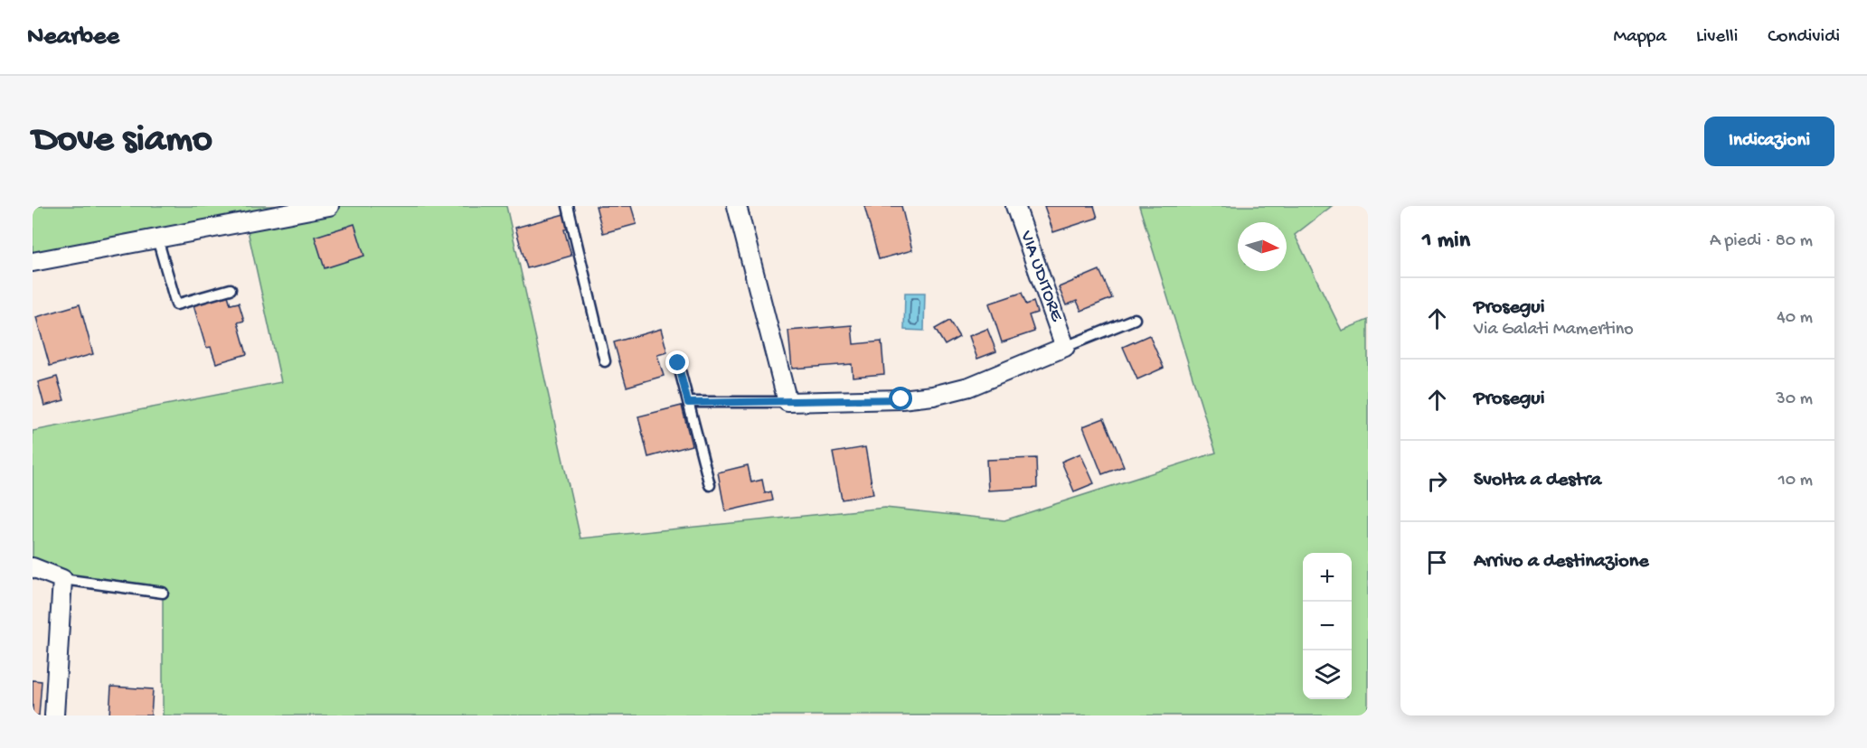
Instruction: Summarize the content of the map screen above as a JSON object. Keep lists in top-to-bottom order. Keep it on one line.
{"streets":{"street":["VIA UDITORE"]},"north":"right","page":{"header":"Nearbee","nav":["Mappa","Livelli","Condividi"],"buttons":"Indicazioni","title":"Dove siamo","heading":["1 min","A piedi · 80 m"],"list":[["Prosegui","Via Galati Mamertino","40 m"],["Prosegui","30 m"],["Svolta a destra","10 m"],"Arrivo a destinazione"],"map_buttons":["+","−"]}}
